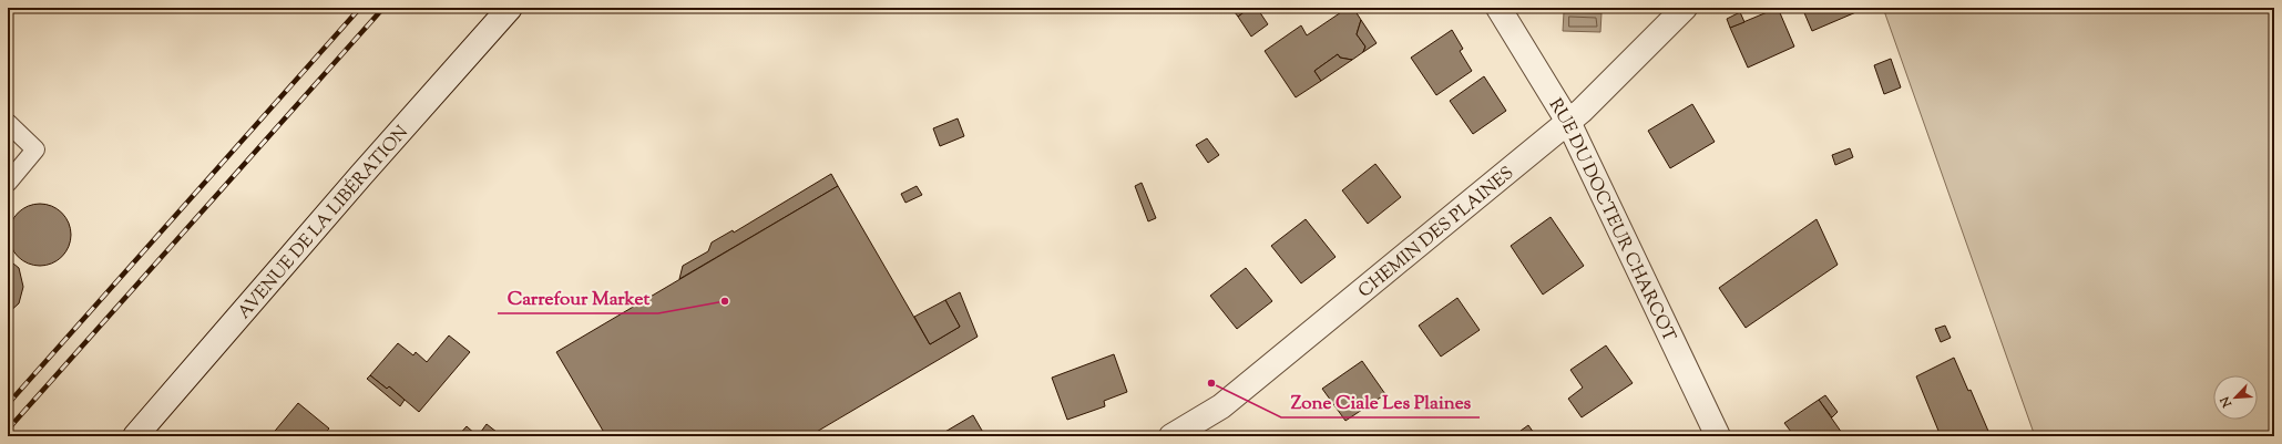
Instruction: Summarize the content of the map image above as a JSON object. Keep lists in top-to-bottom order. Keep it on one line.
{"streets":{"street":["RUE DU DOCTEUR CHARCOT","AVENUE DE LA LIBÉRATION","CHEMIN DES PLAINES"]},"crossings":[["RUE DU DOCTEUR CHARCOT","CHEMIN DES PLAINES"]],"places":["Carrefour Market","Zone Ciale Les Plaines"],"north":"bottom left"}
